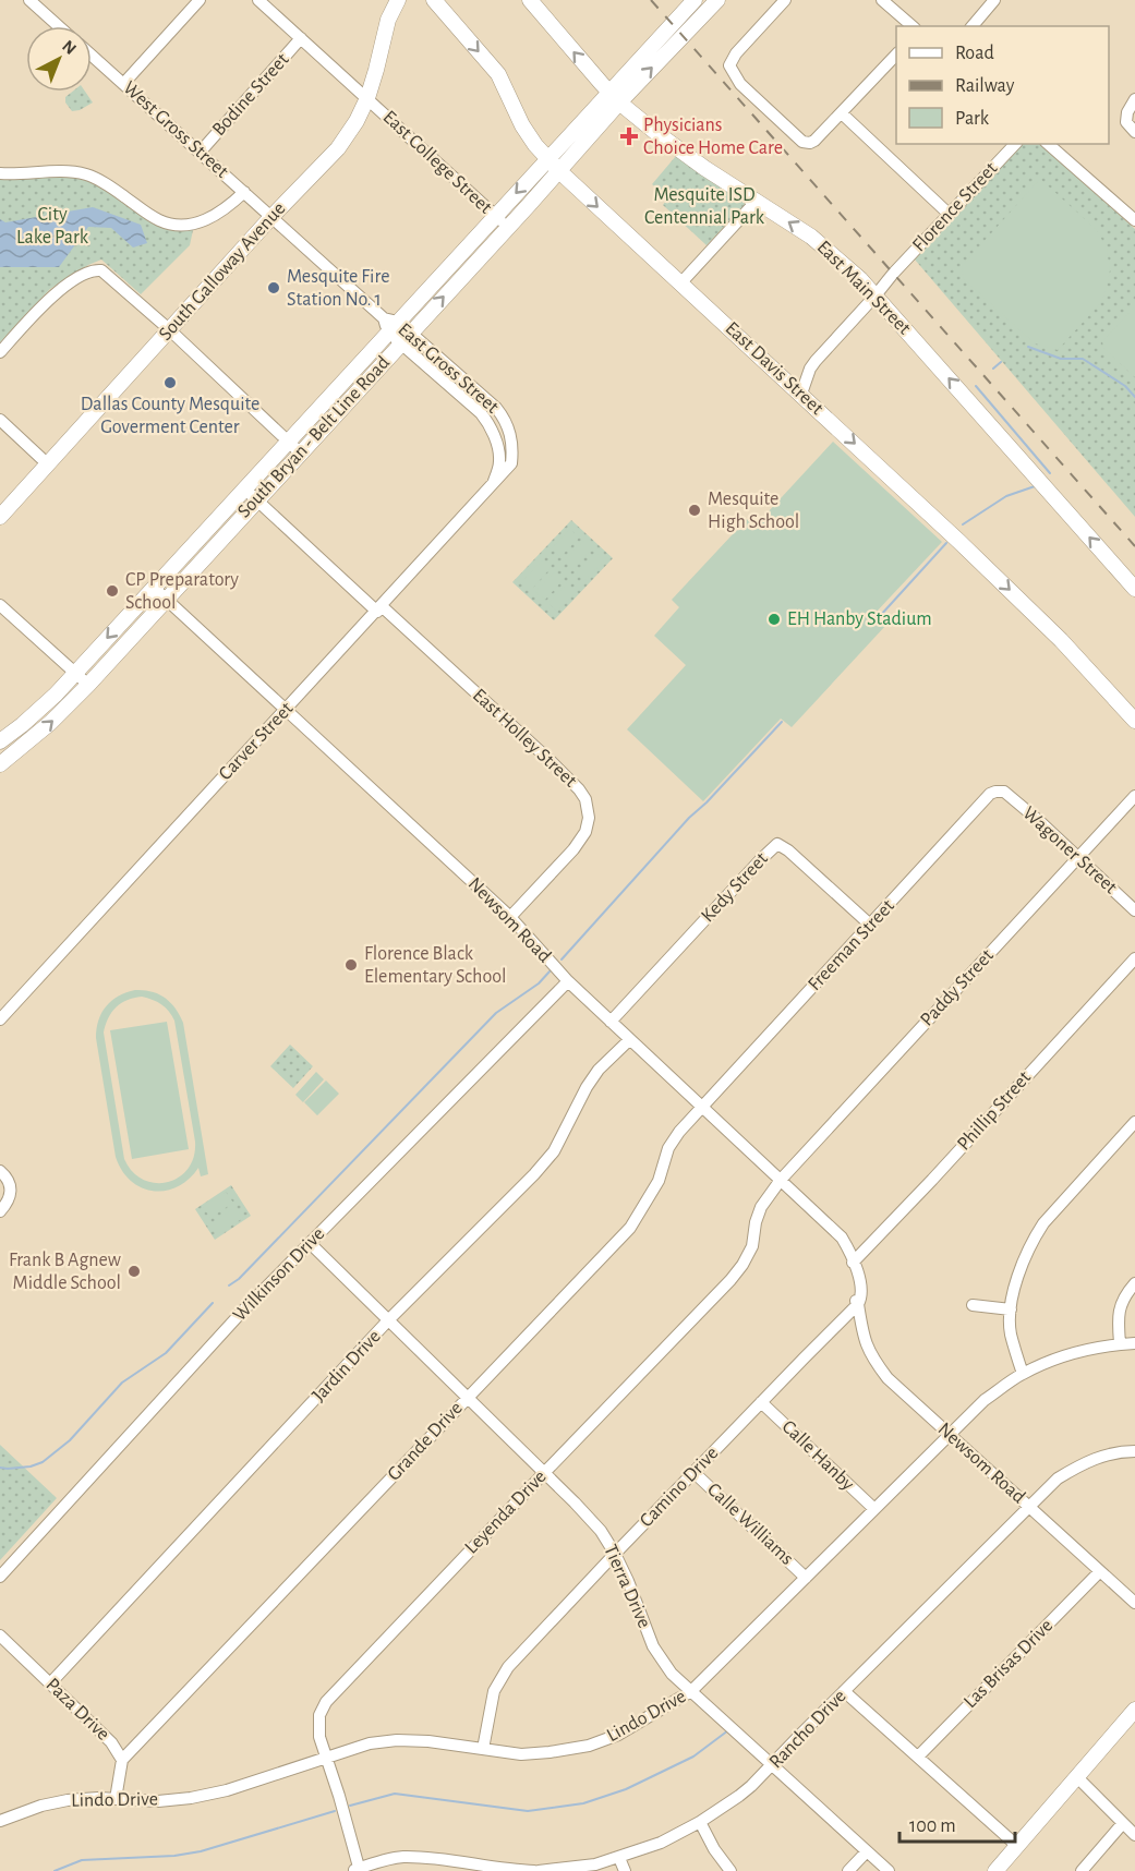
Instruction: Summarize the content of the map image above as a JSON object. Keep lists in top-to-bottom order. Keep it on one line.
{"streets":{"main road":["South Galloway Avenue","East Main Street","East Davis Street","South Bryan - Belt Line Road"],"street":["Bodine Street","West Gross Street","East College Street","Florence Street","East Gross Street","East Holley Street","Carver Street","Wagoner Street","Kedy Street","Newsom Road","Freeman Street","Paddy Street","Phillip Street","Wilkinson Drive","Jardin Drive","Grande Drive","Calle Hanby","Camino Drive","Leyenda Drive","Calle Williams","Tierra Drive","Las Brisas Drive","Paza Drive","Lindo Drive","Rancho Drive"]},"crossings":[["Bodine Street","West Gross Street"],["Bodine Street","East College Street"],["West Gross Street","South Galloway Avenue"],["West Gross Street","East Gross Street"],["East College Street","South Galloway Avenue"],["East College Street","South Bryan - Belt Line Road"],["Florence Street","East Main Street"],["South Galloway Avenue","East Gross Street"],["East Main Street","South Bryan - Belt Line Road"],["East Gross Street","South Bryan - Belt Line Road"],["East Gross Street","Carver Street"],["East Davis Street","South Bryan - Belt Line Road"],["South Bryan - Belt Line Road","East Holley Street"],["South Bryan - Belt Line Road","Newsom Road"],["East Holley Street","Carver Street"],["East Holley Street","Newsom Road"],["Carver Street","Newsom Road"],["Wagoner Street","Freeman Street"],["Wagoner Street","Paddy Street"],["Kedy Street","Newsom Road"],["Kedy Street","Freeman Street"],["Newsom Road","Freeman Street"],["Newsom Road","Paddy Street"],["Newsom Road","Phillip Street"],["Newsom Road","Wilkinson Drive"],["Newsom Road","Jardin Drive"],["Newsom Road","Grande Drive"],["Newsom Road","Camino Drive"],["Newsom Road","Leyenda Drive"],["Newsom Road","Las Brisas Drive"],["Newsom Road","Lindo Drive"],["Newsom Road","Rancho Drive"],["Freeman Street","Grande Drive"],["Paddy Street","Leyenda Drive"],["Wilkinson Drive","Tierra Drive"],["Jardin Drive","Tierra Drive"],["Jardin Drive","Paza Drive"],["Grande Drive","Tierra Drive"],["Grande Drive","Paza Drive"],["Calle Hanby","Camino Drive"],["Calle Hanby","Lindo Drive"],["Camino Drive","Calle Williams"],["Camino Drive","Tierra Drive"],["Camino Drive","Lindo Drive"],["Leyenda Drive","Tierra Drive"],["Leyenda Drive","Lindo Drive"],["Leyenda Drive","Rancho Drive"],["Calle Williams","Lindo Drive"],["Tierra Drive","Lindo Drive"],["Tierra Drive","Rancho Drive"],["Paza Drive","Lindo Drive"]],"one_way":["East Main Street","East Davis Street"],"parks":["Mesquite ISD Centennial Park","City Lake Park"],"places":{"health":["Physicians Choice Home Care"],"other":["Mesquite Fire Station No. 1","Dallas County Mesquite Goverment Center","Mesquite High School","CP Preparatory School","EH Hanby Stadium","Florence Black Elementary School","Frank B Agnew Middle School"]},"legend":["Road","Railway","Park"],"scale_bar":"100 m","north":"top right"}
